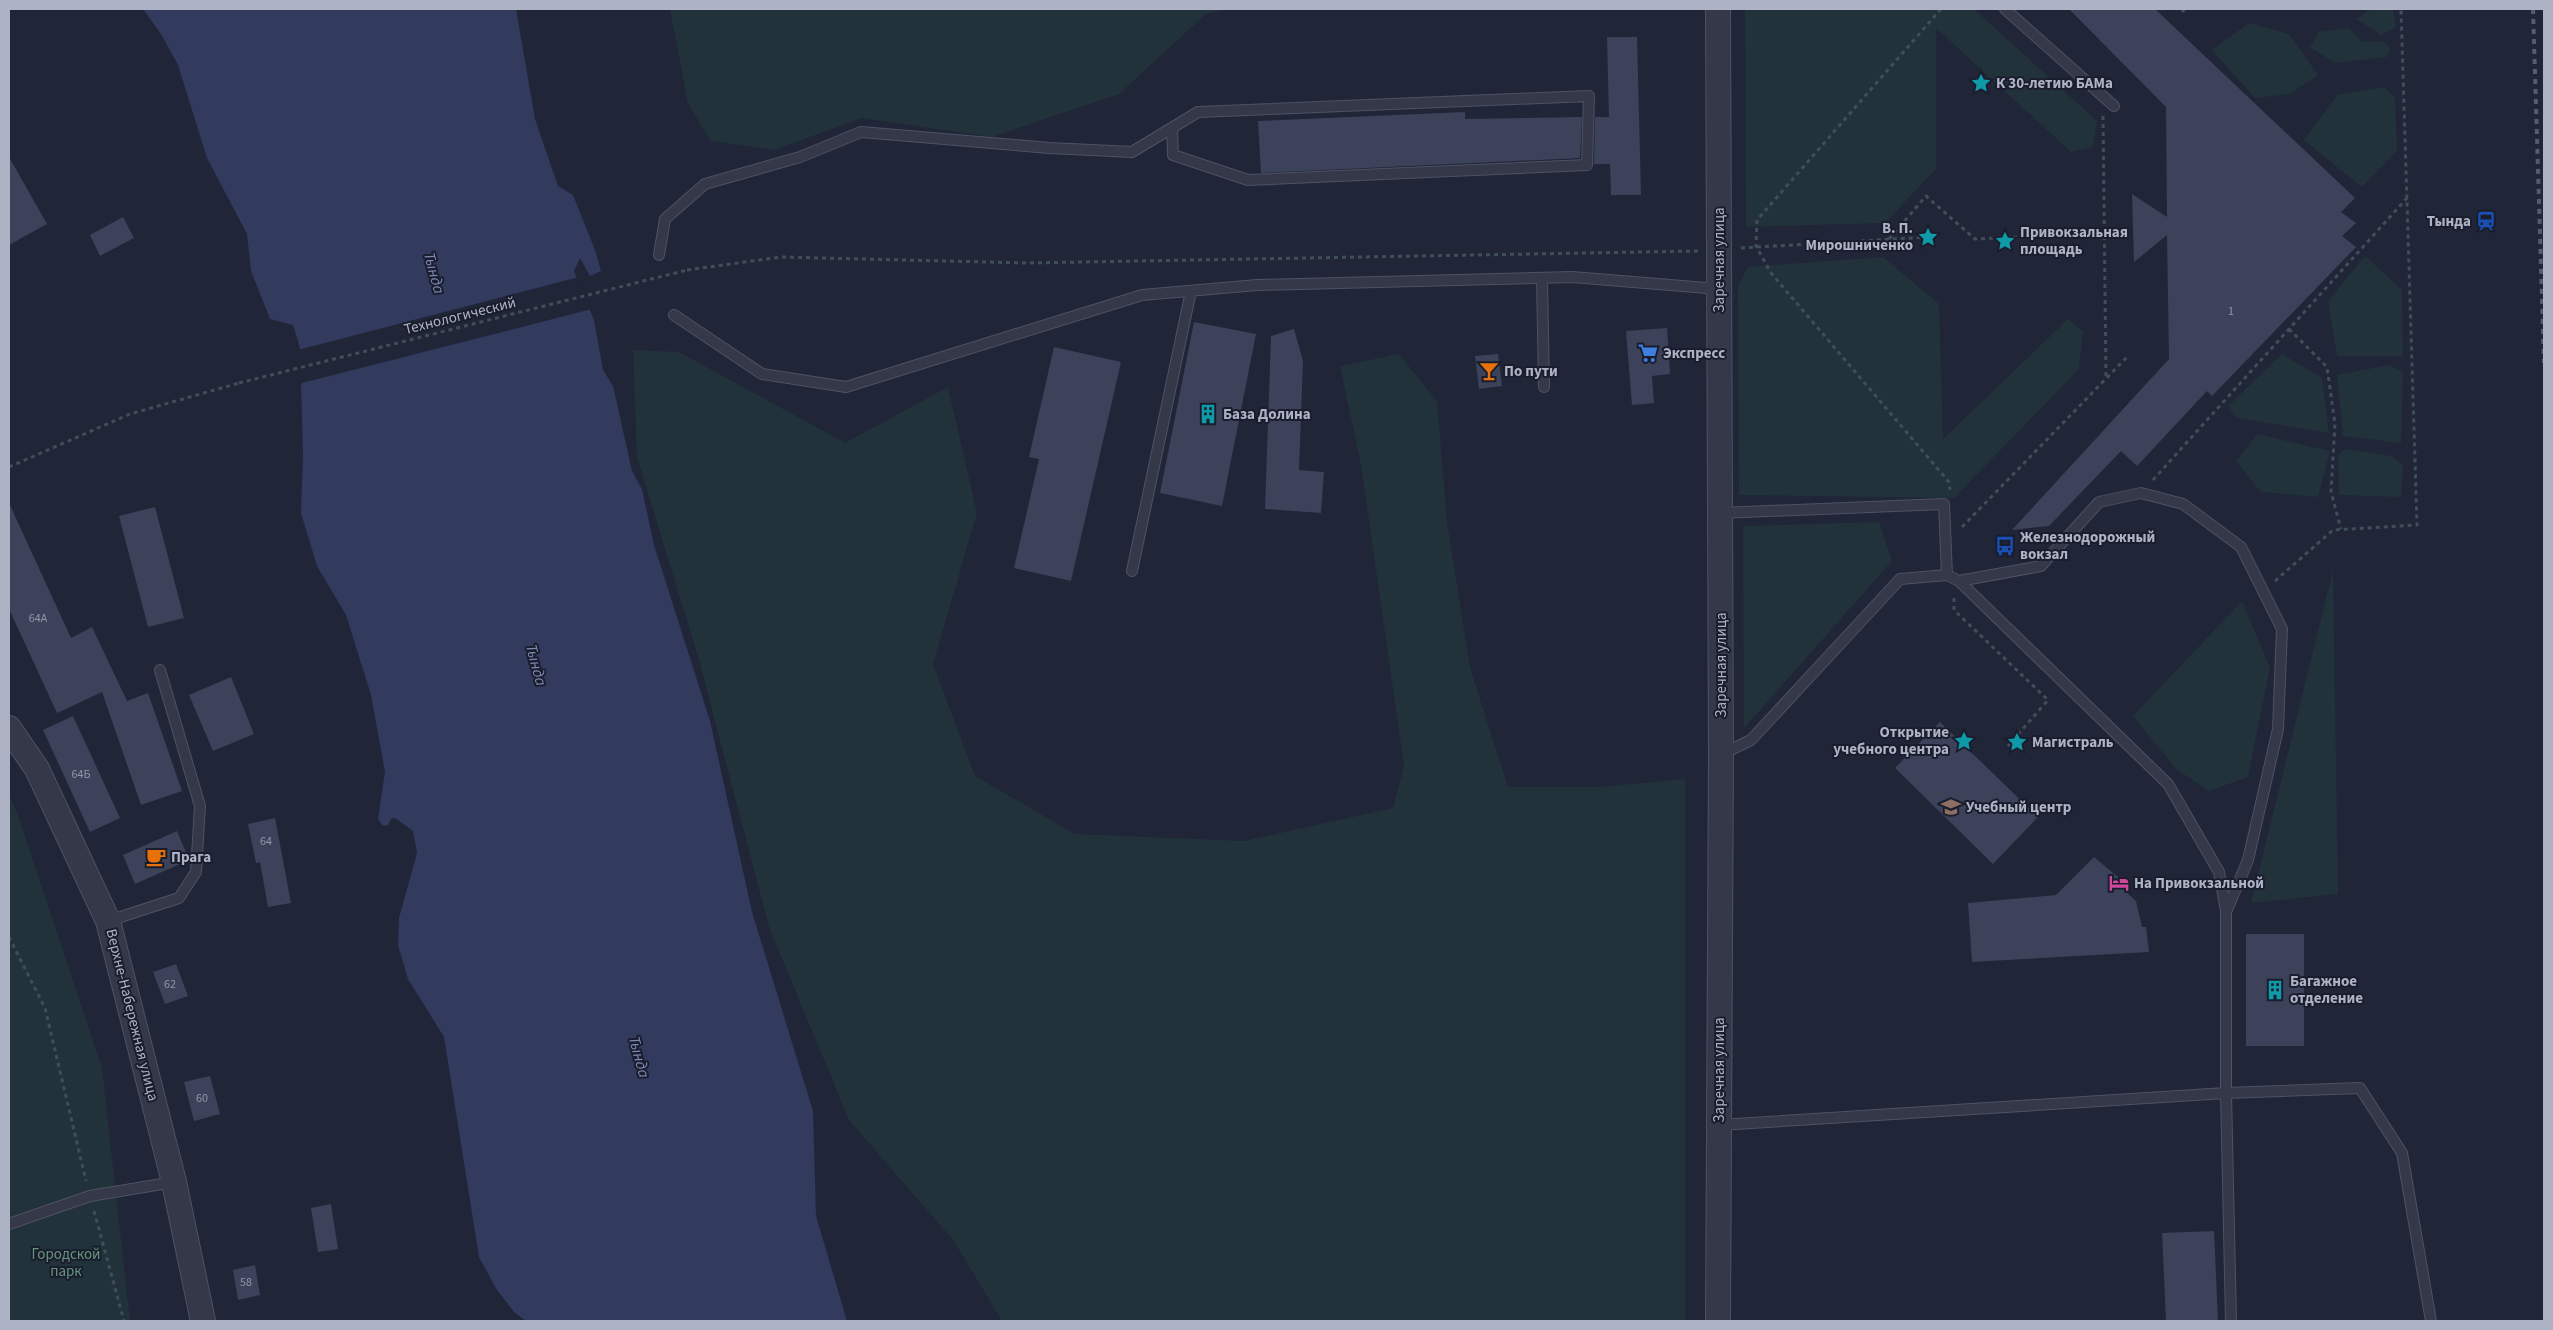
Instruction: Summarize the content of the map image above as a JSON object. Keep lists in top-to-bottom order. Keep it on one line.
{"streets":{"street":["Заречная улица","Верхне-Набережная улица"],"path":["Технологический"]},"crossings":[["Заречная улица","Технологический"]],"water":["Тында"],"parks":["Городской парк"],"places":{"place":["К 30-летию БАМа","В. П. Мирошниченко","Привокзальная площадь","Открытие учебного центра","Магистраль"],"station":["Тында"],"supermarket":["Экспресс"],"bar":["По пути"],"building":["База Долина","Багажное отделение"],"bus stop":["Железнодорожный вокзал"],"school or university":["Учебный центр"],"cafe":["Прага"],"hotel":["На Привокзальной"]},"house_numbers":["1","64А","64Б","64","62","60","58"]}
